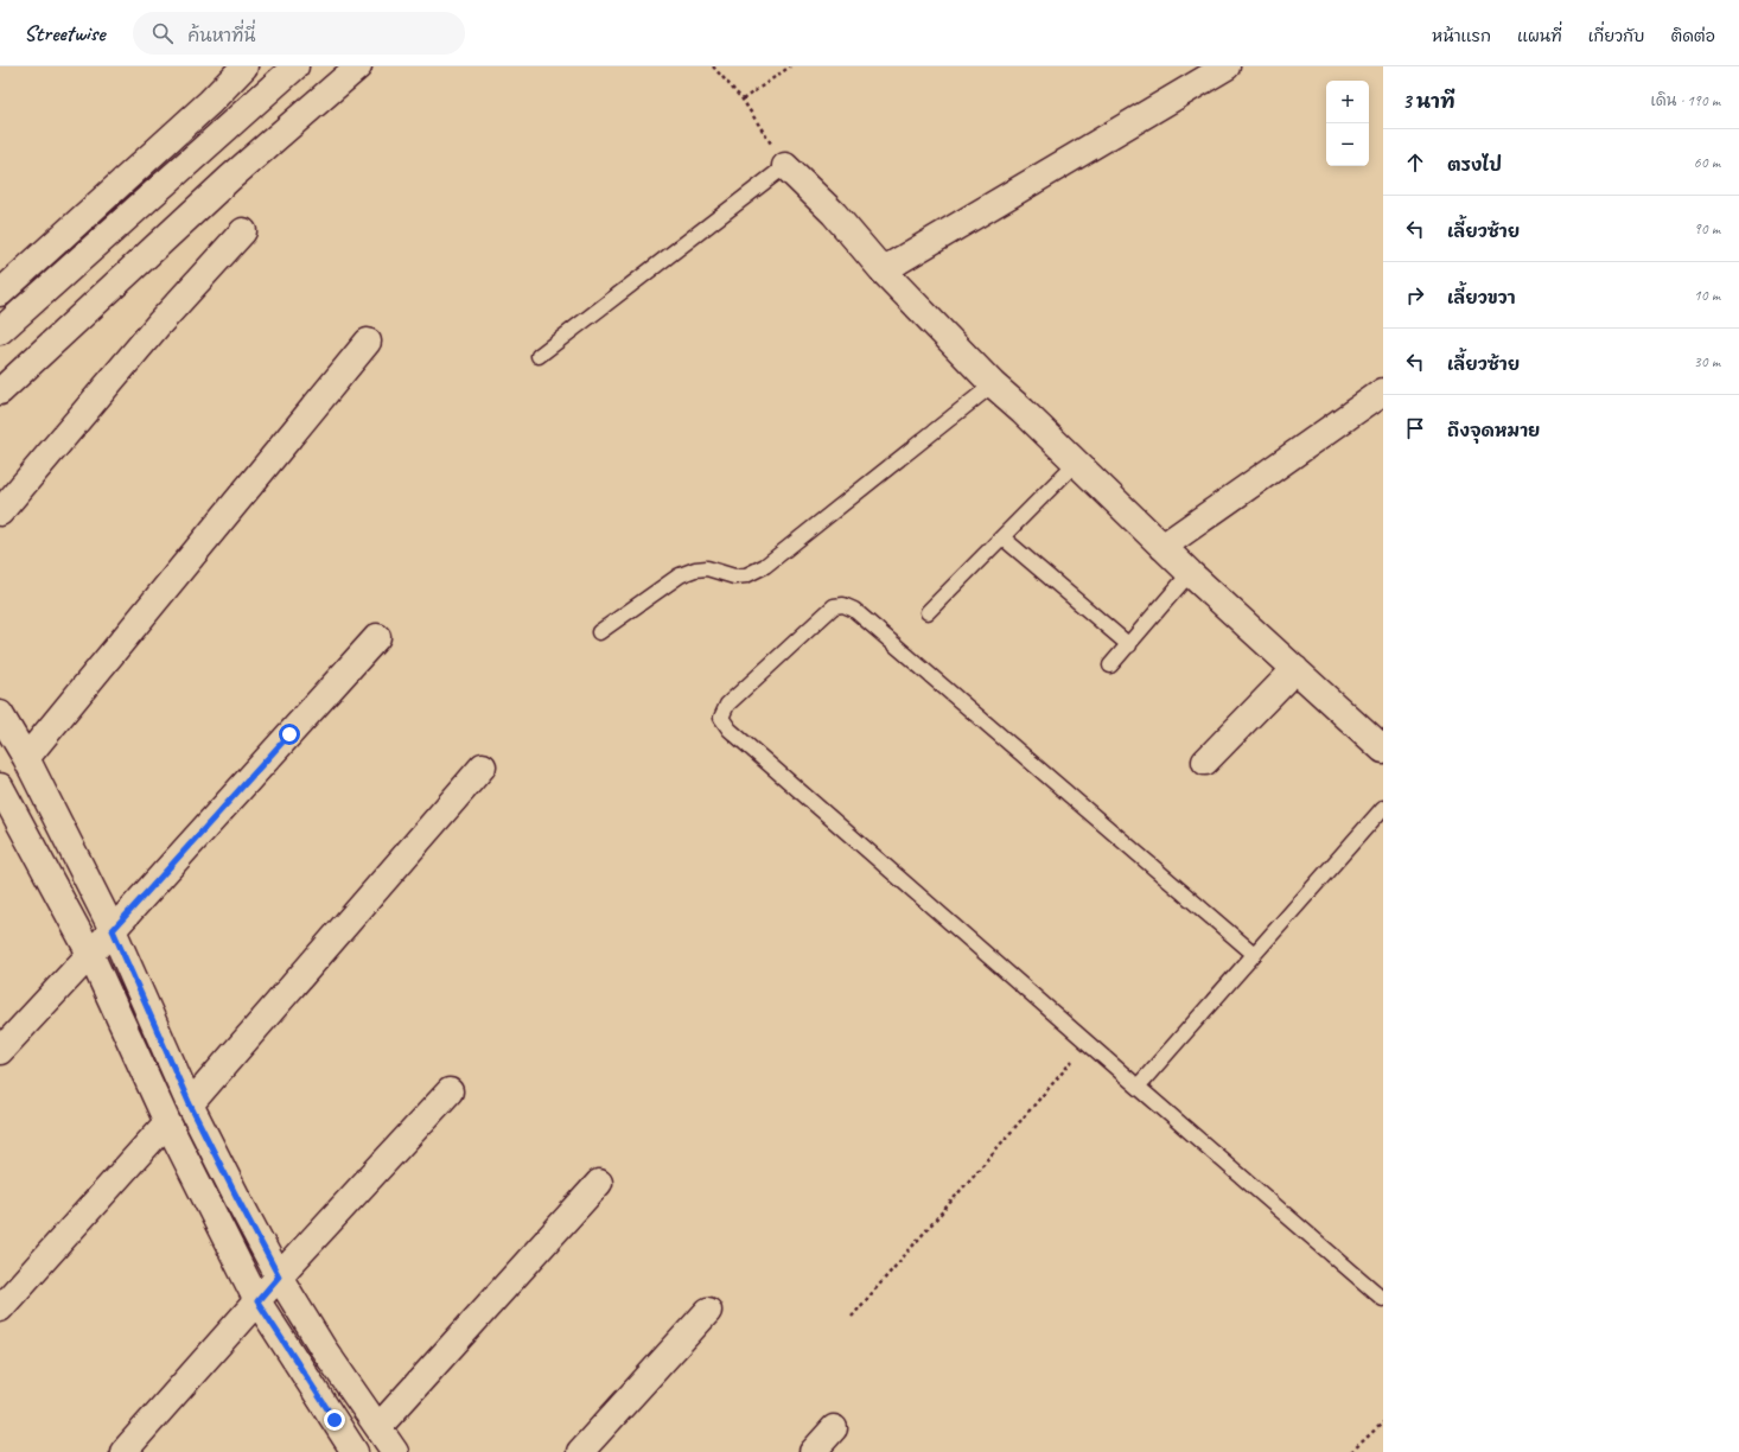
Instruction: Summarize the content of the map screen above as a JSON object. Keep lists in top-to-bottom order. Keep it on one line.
{"page":{"header":"Streetwise","search":"ค้นหาที่นี่","nav":["หน้าแรก","แผนที่","เกี่ยวกับ","ติดต่อ"],"heading":["3 นาที","เดิน · 190 m"],"map_buttons":["+","−"],"list":[["ตรงไป","60 m"],["เลี้ยวซ้าย","90 m"],["เลี้ยวขวา","10 m"],["เลี้ยวซ้าย","30 m"],"ถึงจุดหมาย"]}}
